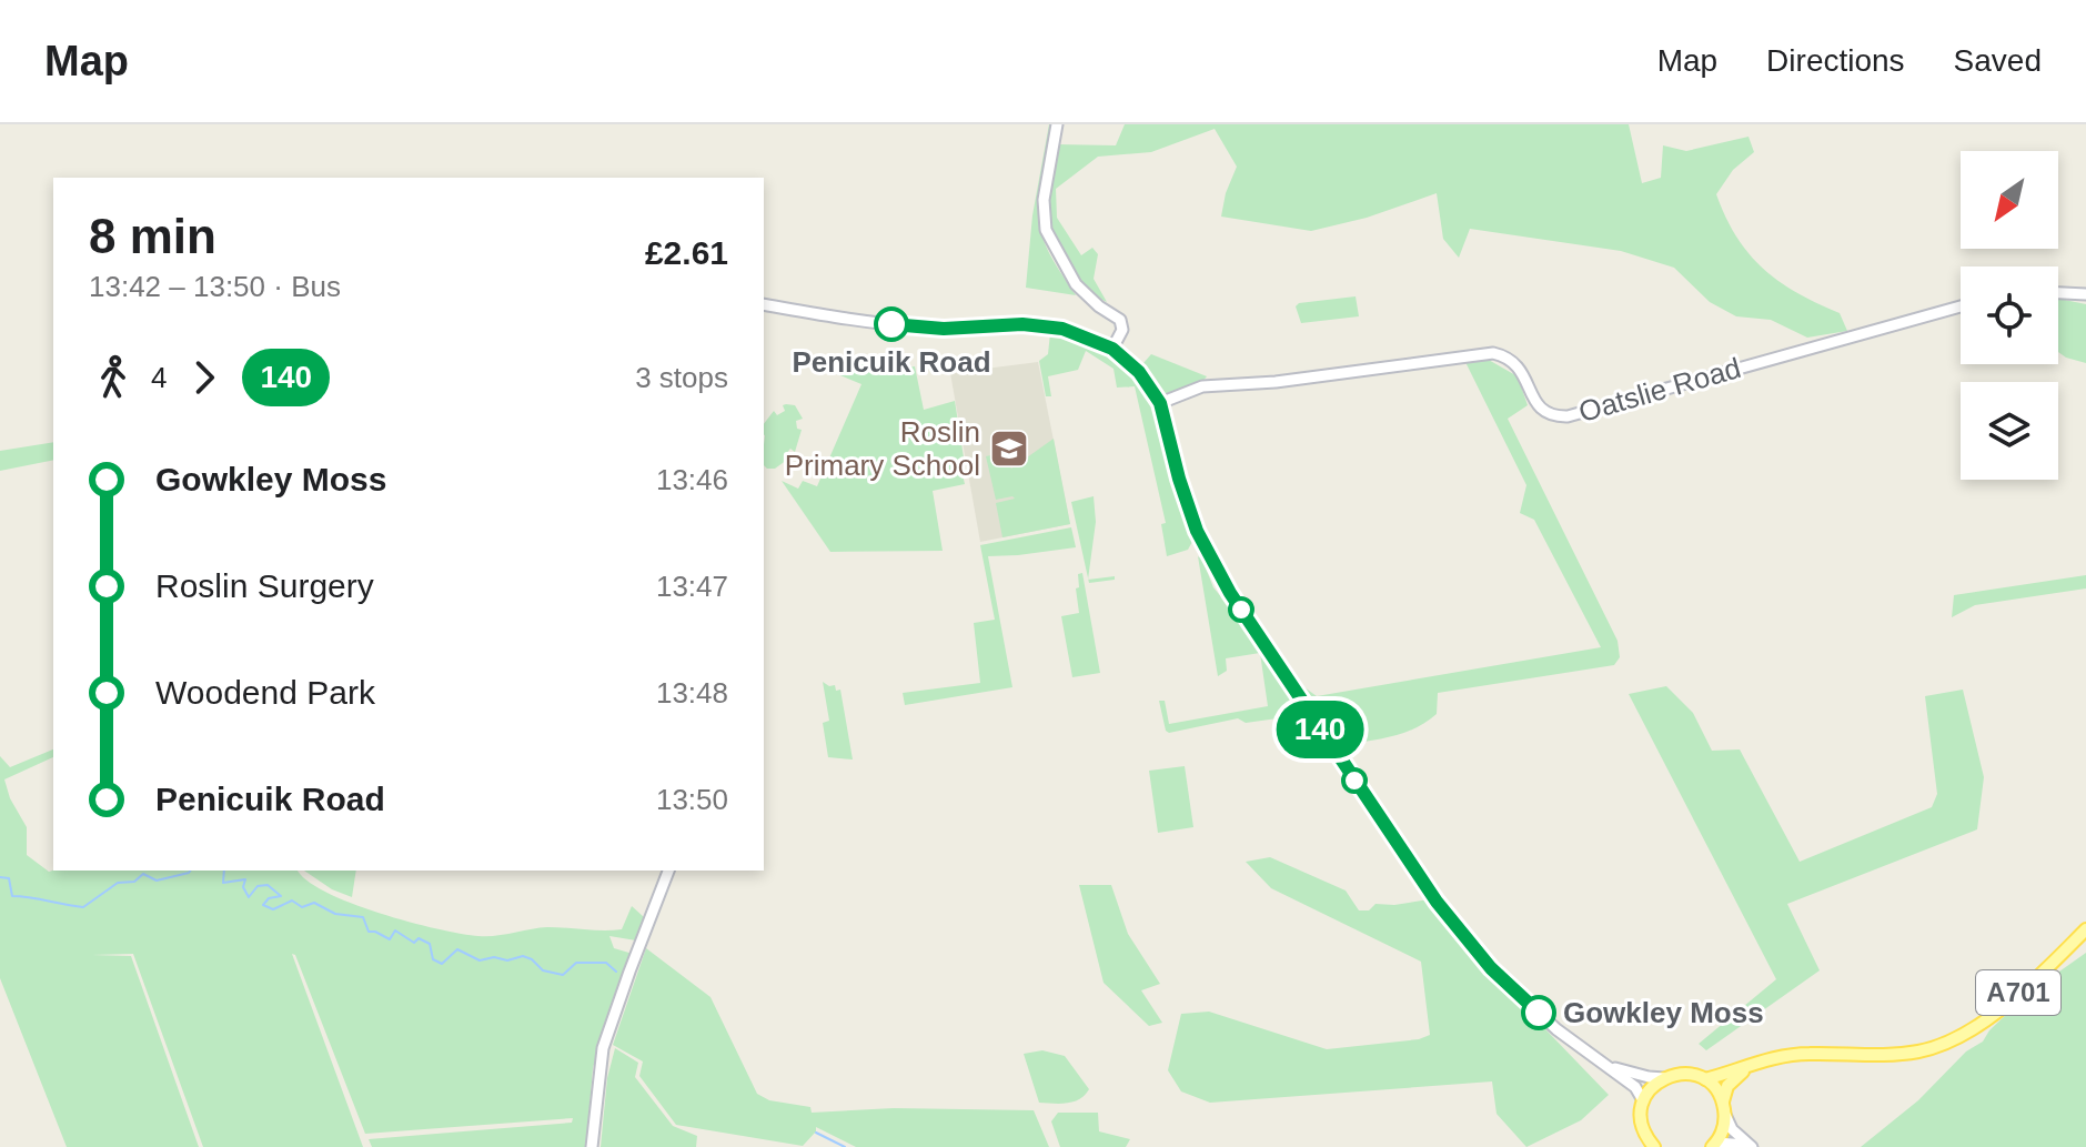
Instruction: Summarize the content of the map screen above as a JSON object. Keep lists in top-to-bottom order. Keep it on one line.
{"streets":{"main road":["Oatslie Road","A701"]},"places":{"other":["Penicuik Road","Gowkley Moss"],"school or university":["Roslin Primary School"]},"lines":["bus line 140"],"north":"bottom left","page":{"header":"Map","nav":["Map","Directions","Saved"],"on_map":"140","heading":["8 min","13:42 – 13:50 · Bus","£2.61"],"legs":["4","140","3 stops"],"list":[{"name":"Gowkley Moss","value":"13:46"},{"name":"Roslin Surgery","value":"13:47"},{"name":"Woodend Park","value":"13:48"},{"name":"Penicuik Road","value":"13:50"}]}}
